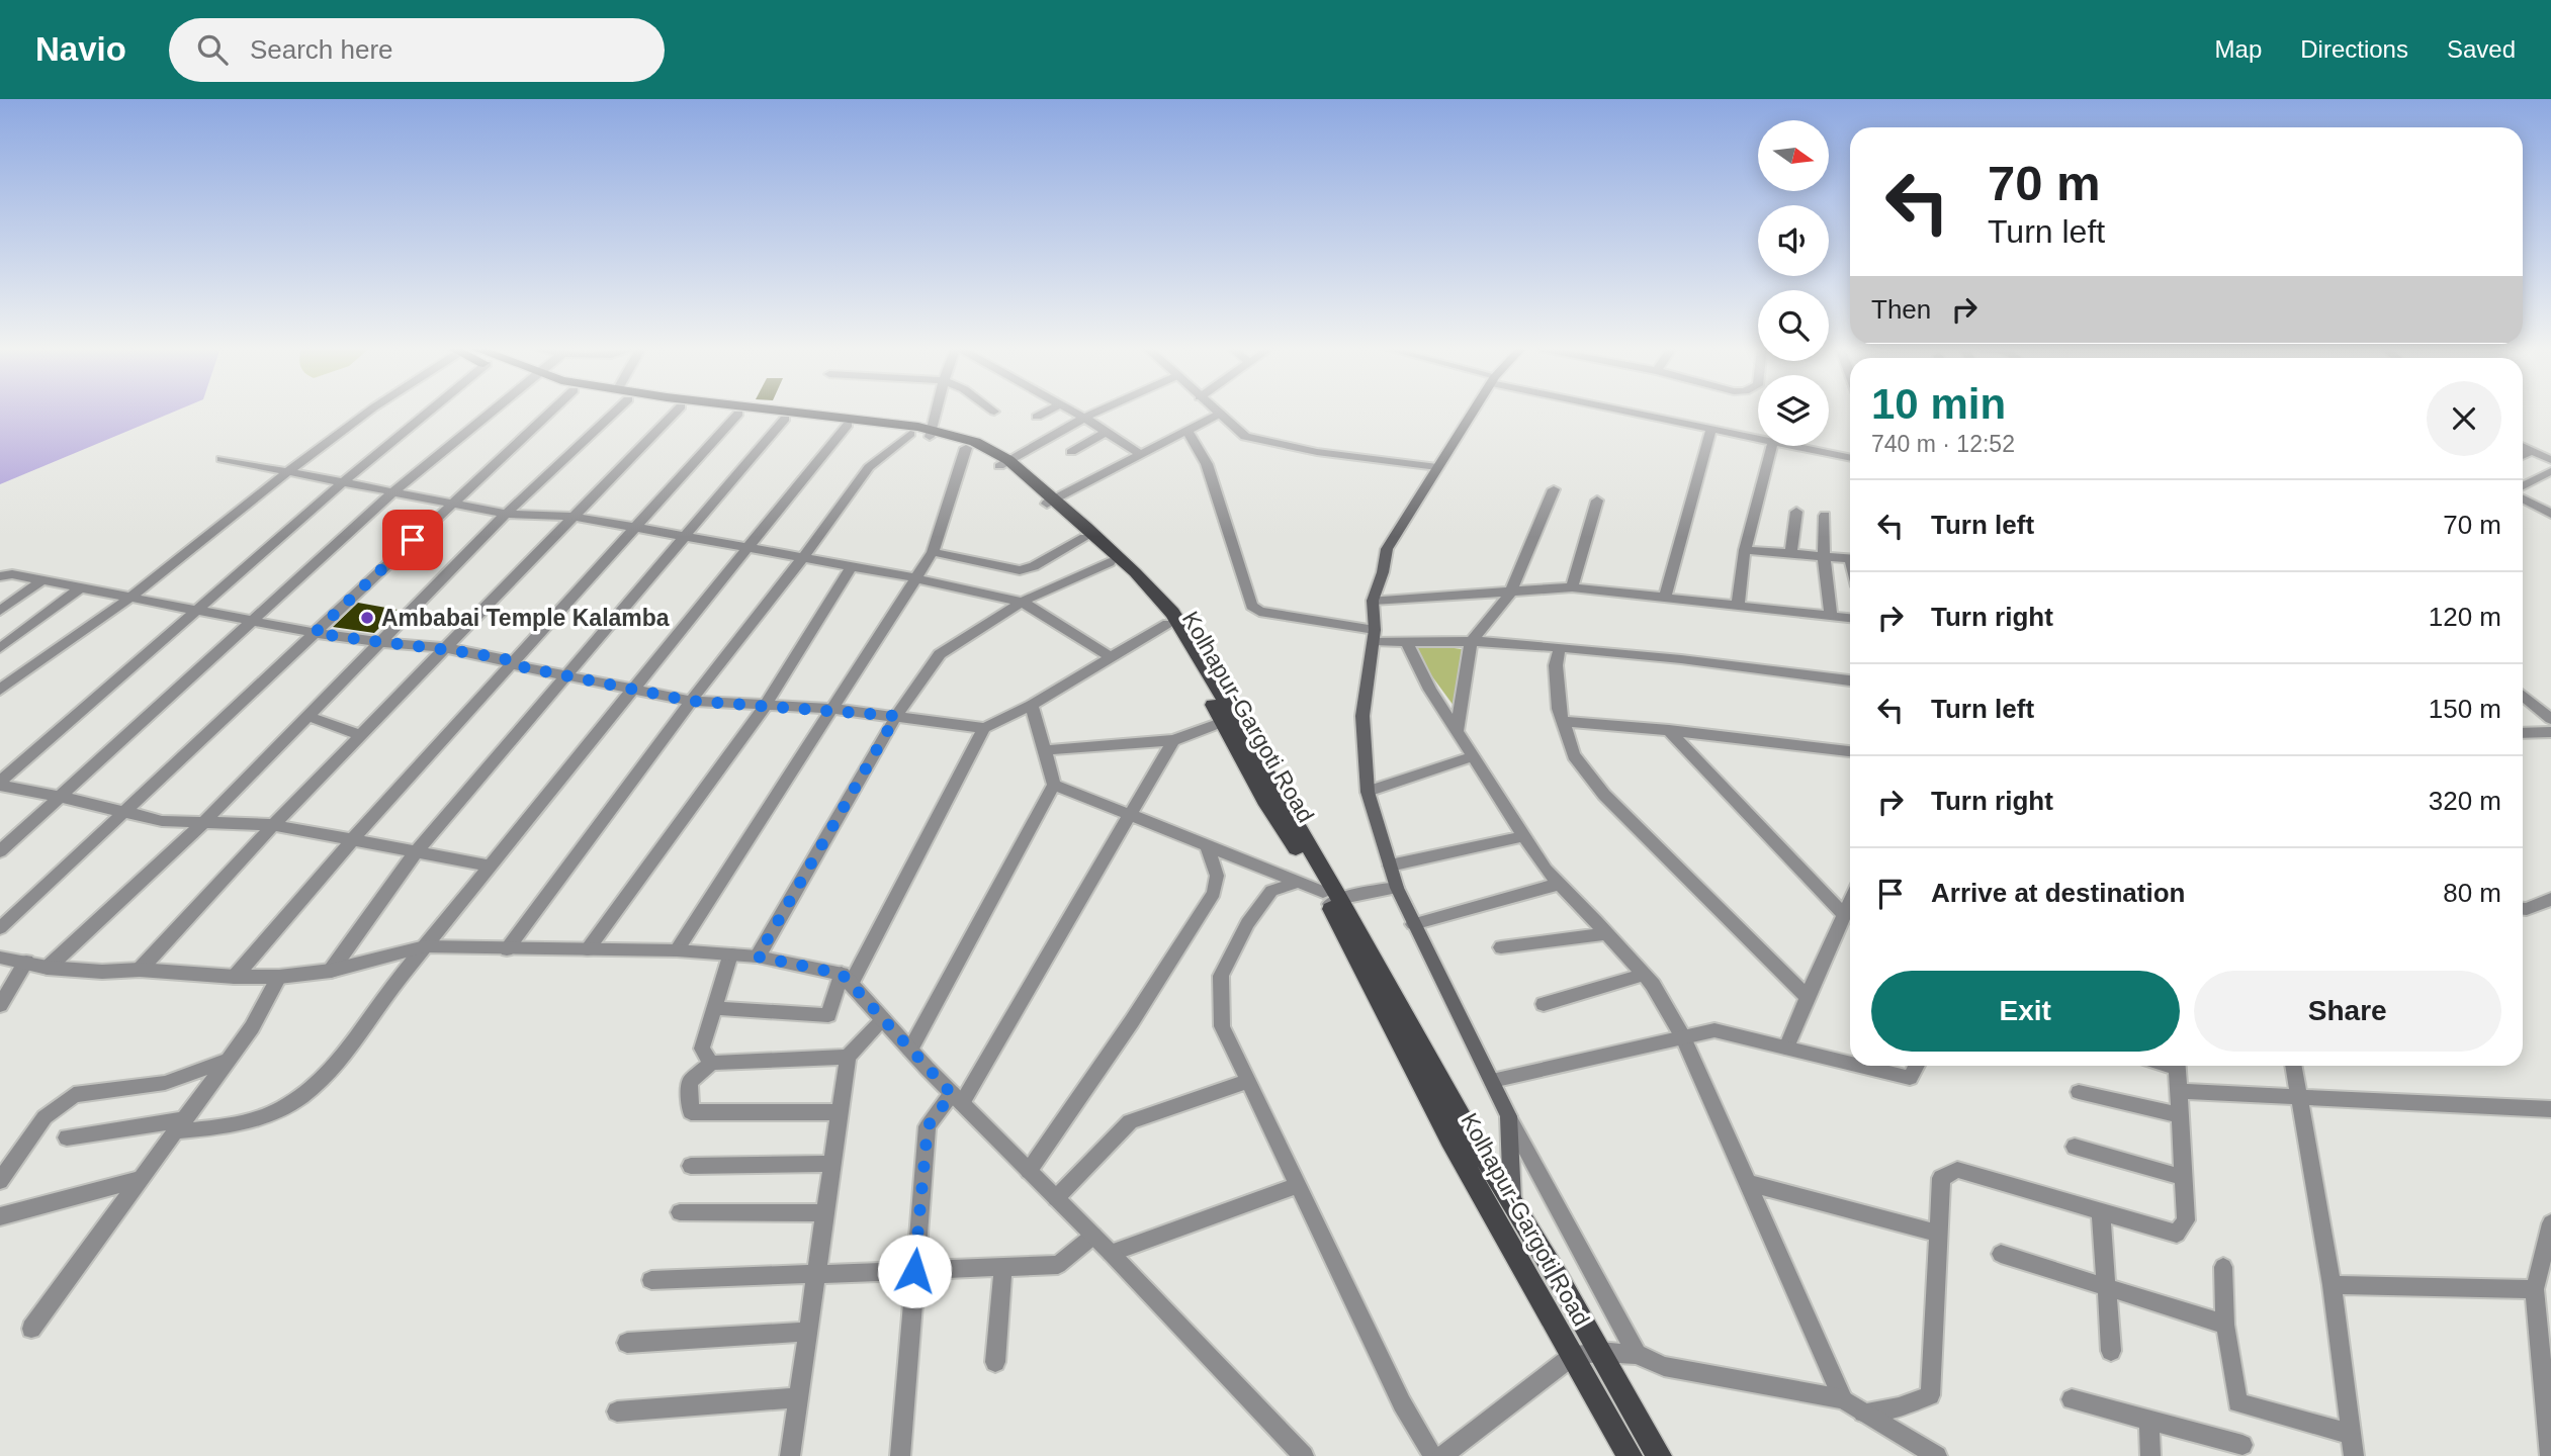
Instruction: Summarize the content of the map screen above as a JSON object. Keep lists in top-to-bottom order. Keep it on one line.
{"streets":{"main road":["Kolhapur-Gargoti Road"]},"places":["Ambabai Temple Kalamba"],"north":"right","page":{"header":"Navio","search":"Search here","nav":["Map","Directions","Saved"],"turn":["70 m","Turn left"],"then":"Then","heading":["10 min","740 m · 12:52"],"list":[{"name":"Turn left","value":"70 m"},{"name":"Turn right","value":"120 m"},{"name":"Turn left","value":"150 m"},{"name":"Turn right","value":"320 m"},{"name":"Arrive at destination","value":"80 m"}],"buttons":["Exit","Share"]}}
